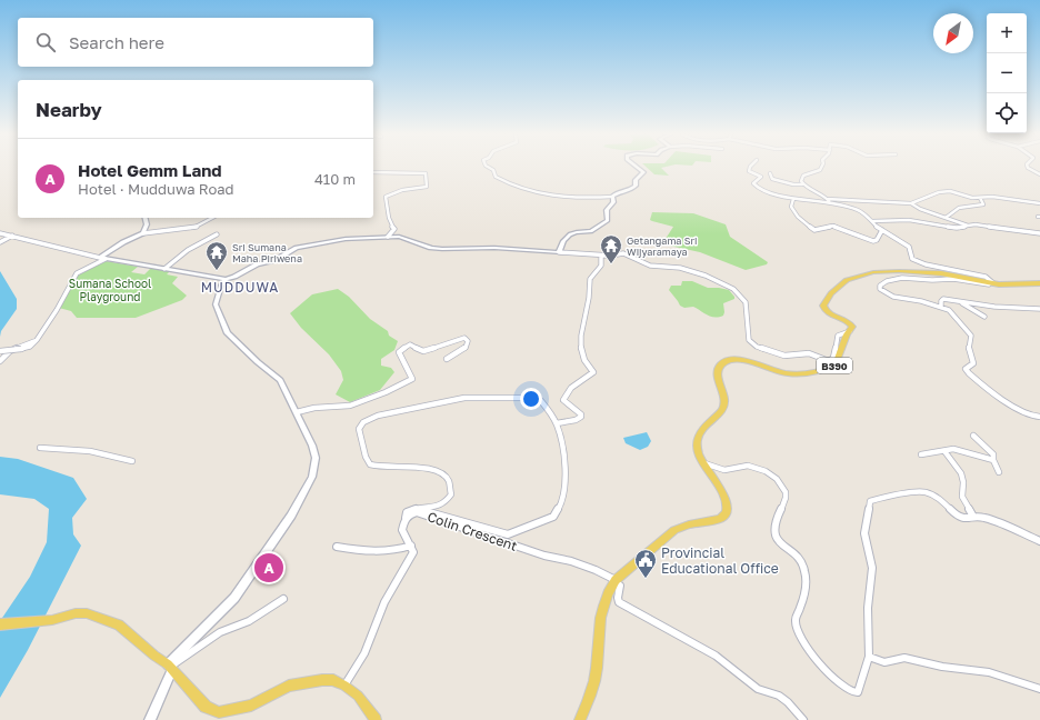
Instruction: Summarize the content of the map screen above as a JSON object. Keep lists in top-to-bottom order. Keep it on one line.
{"streets":{"main road":["B390"],"street":["Colin Crescent"]},"crossings":[["B390","Colin Crescent"]],"districts":["MUDDUWA"],"parks":["Sumana School Playground"],"places":{"temple":["Getangama Sri Wijyaramaya","Sri Sumana Maha Piriwena"],"public building":["Provincial Educational Office"]},"north":"bottom left","page":{"map_buttons":["+","−"],"search":"Search here","heading":"Nearby","list":[{"mark":"A","name":"Hotel Gemm Land","note":"Hotel · Mudduwa Road","value":"410 m"}],"pins":"A"}}
